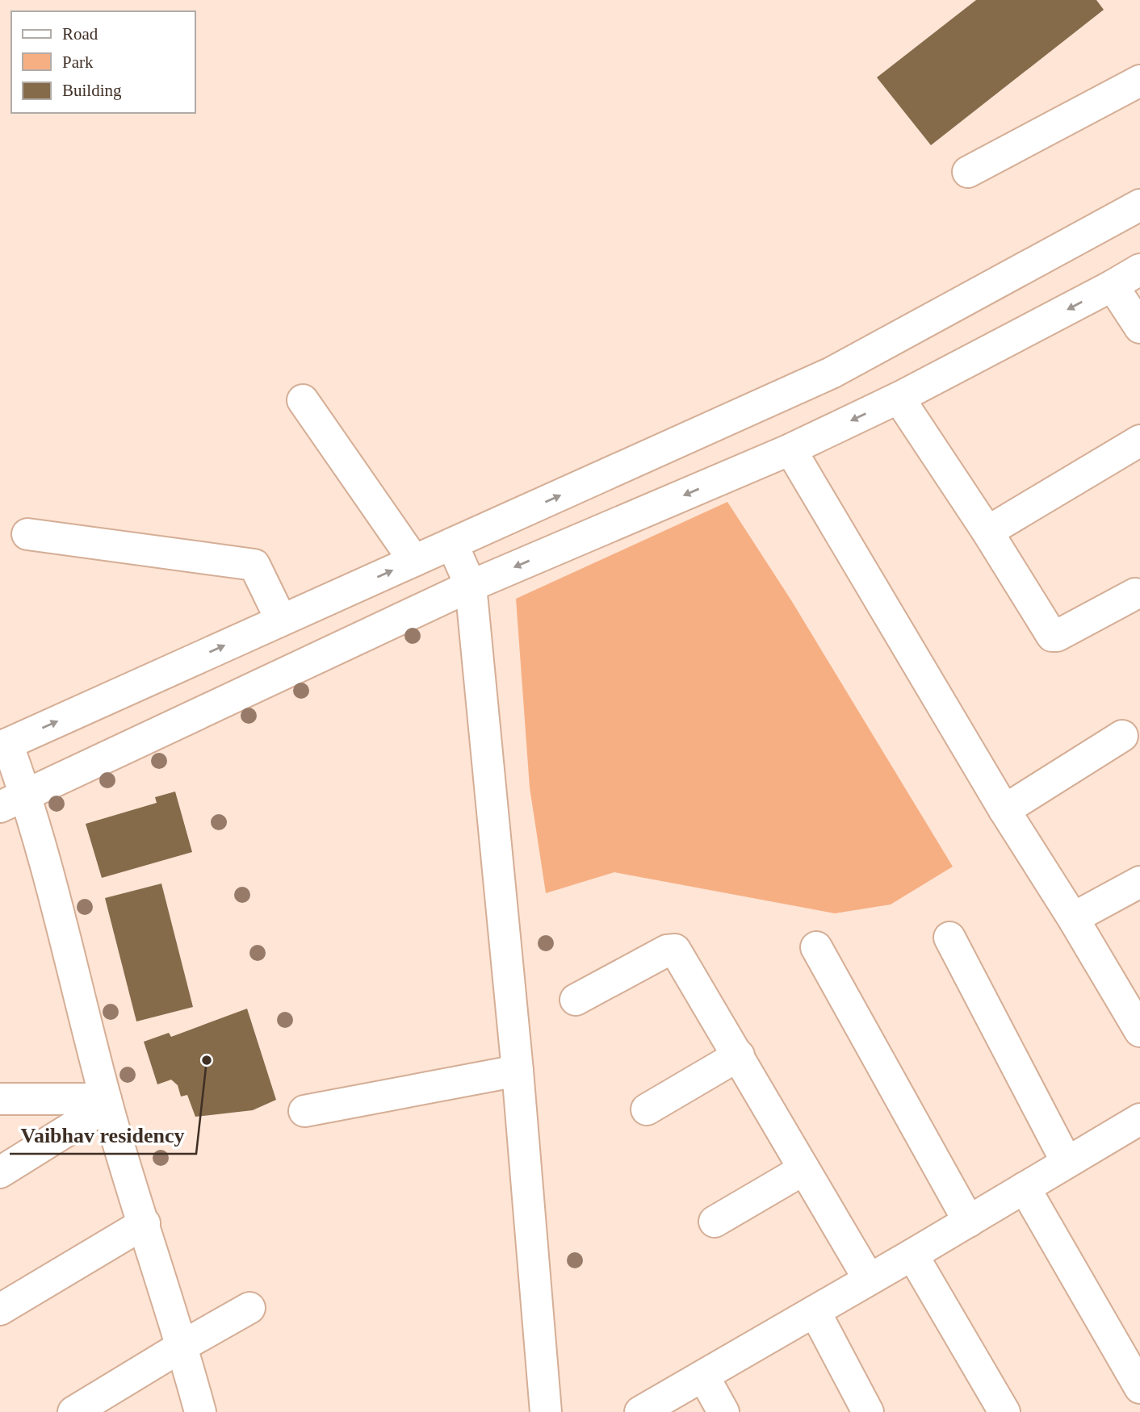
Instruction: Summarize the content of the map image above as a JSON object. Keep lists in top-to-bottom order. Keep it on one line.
{"places":["Vaibhav residency"],"legend":["Road","Park","Building"]}
